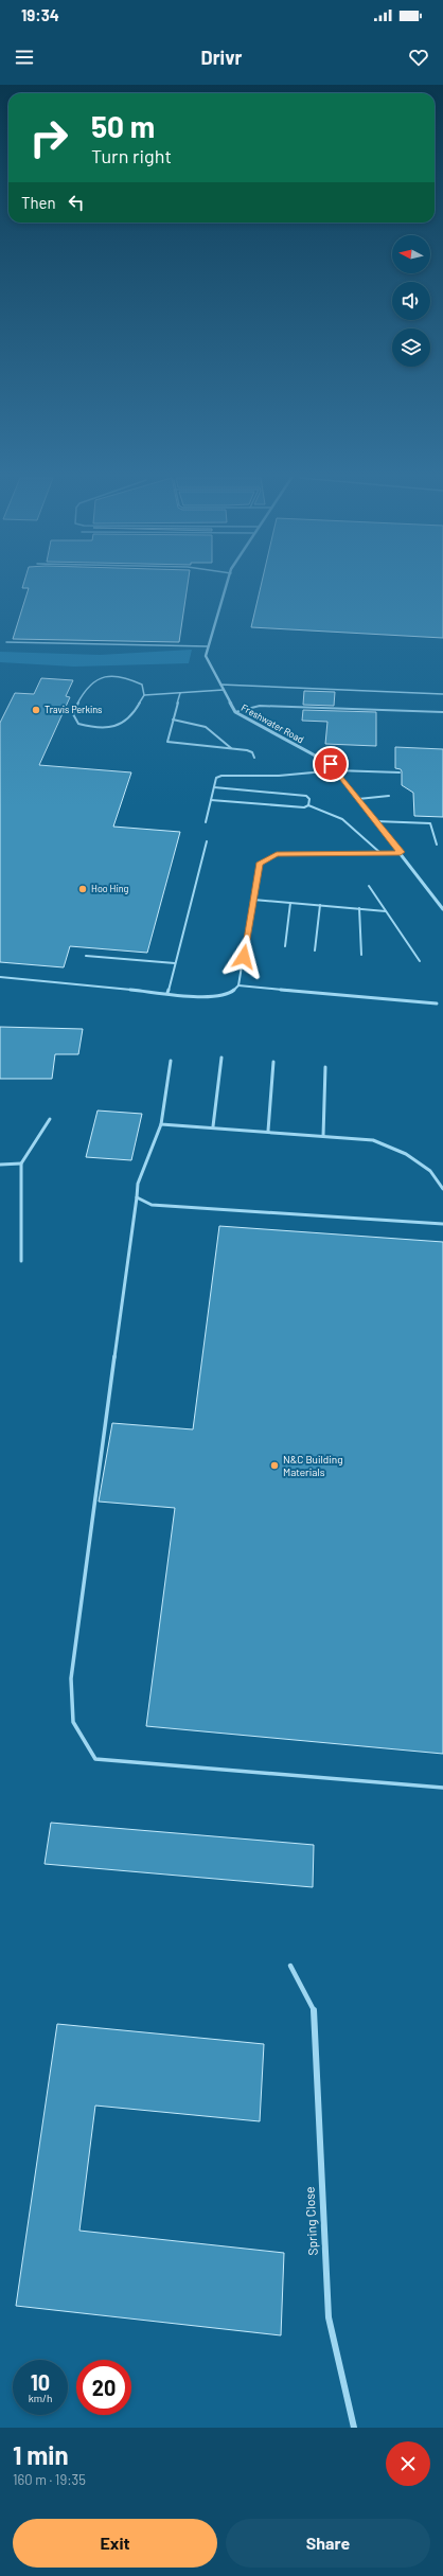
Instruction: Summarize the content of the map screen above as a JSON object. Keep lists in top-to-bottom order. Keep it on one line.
{"streets":{"street":["Freshwater Road","Spring Close"]},"places":["Travis Perkins","Hoo Hing","N&C Building Materials"],"north":"left","page":{"status":"19:34","header":"Drivr","turn":["50 m","Turn right"],"then":"Then","speed":"10 km/h","limit":"20","heading":["1 min","160 m · 19:35"],"buttons":["Exit","Share"]}}
